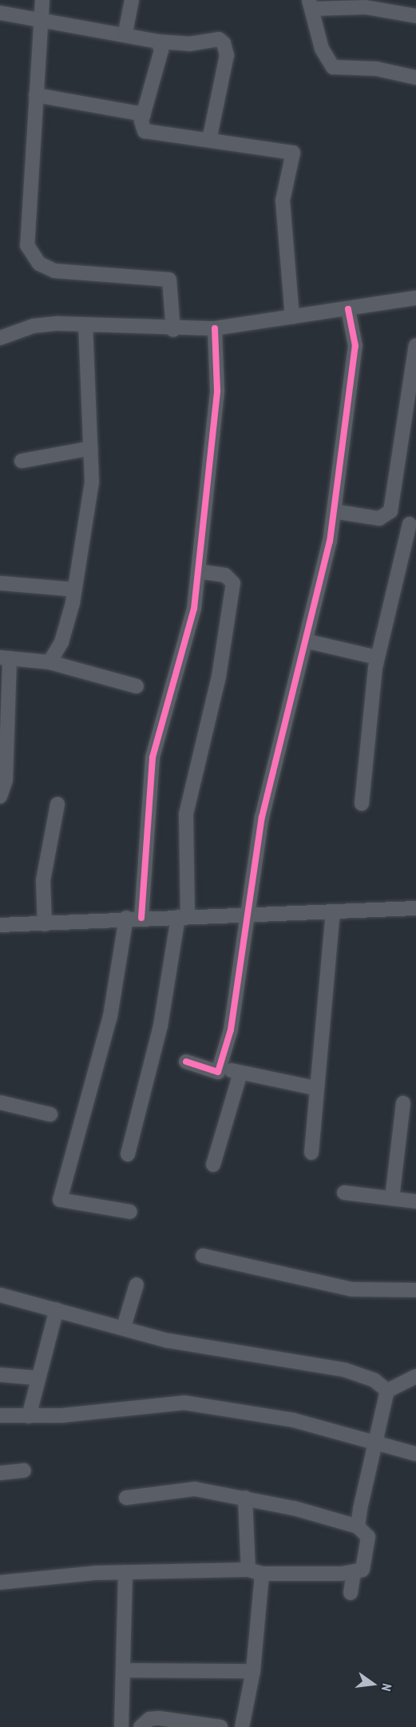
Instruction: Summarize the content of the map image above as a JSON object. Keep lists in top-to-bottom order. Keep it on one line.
{"north":"right"}
